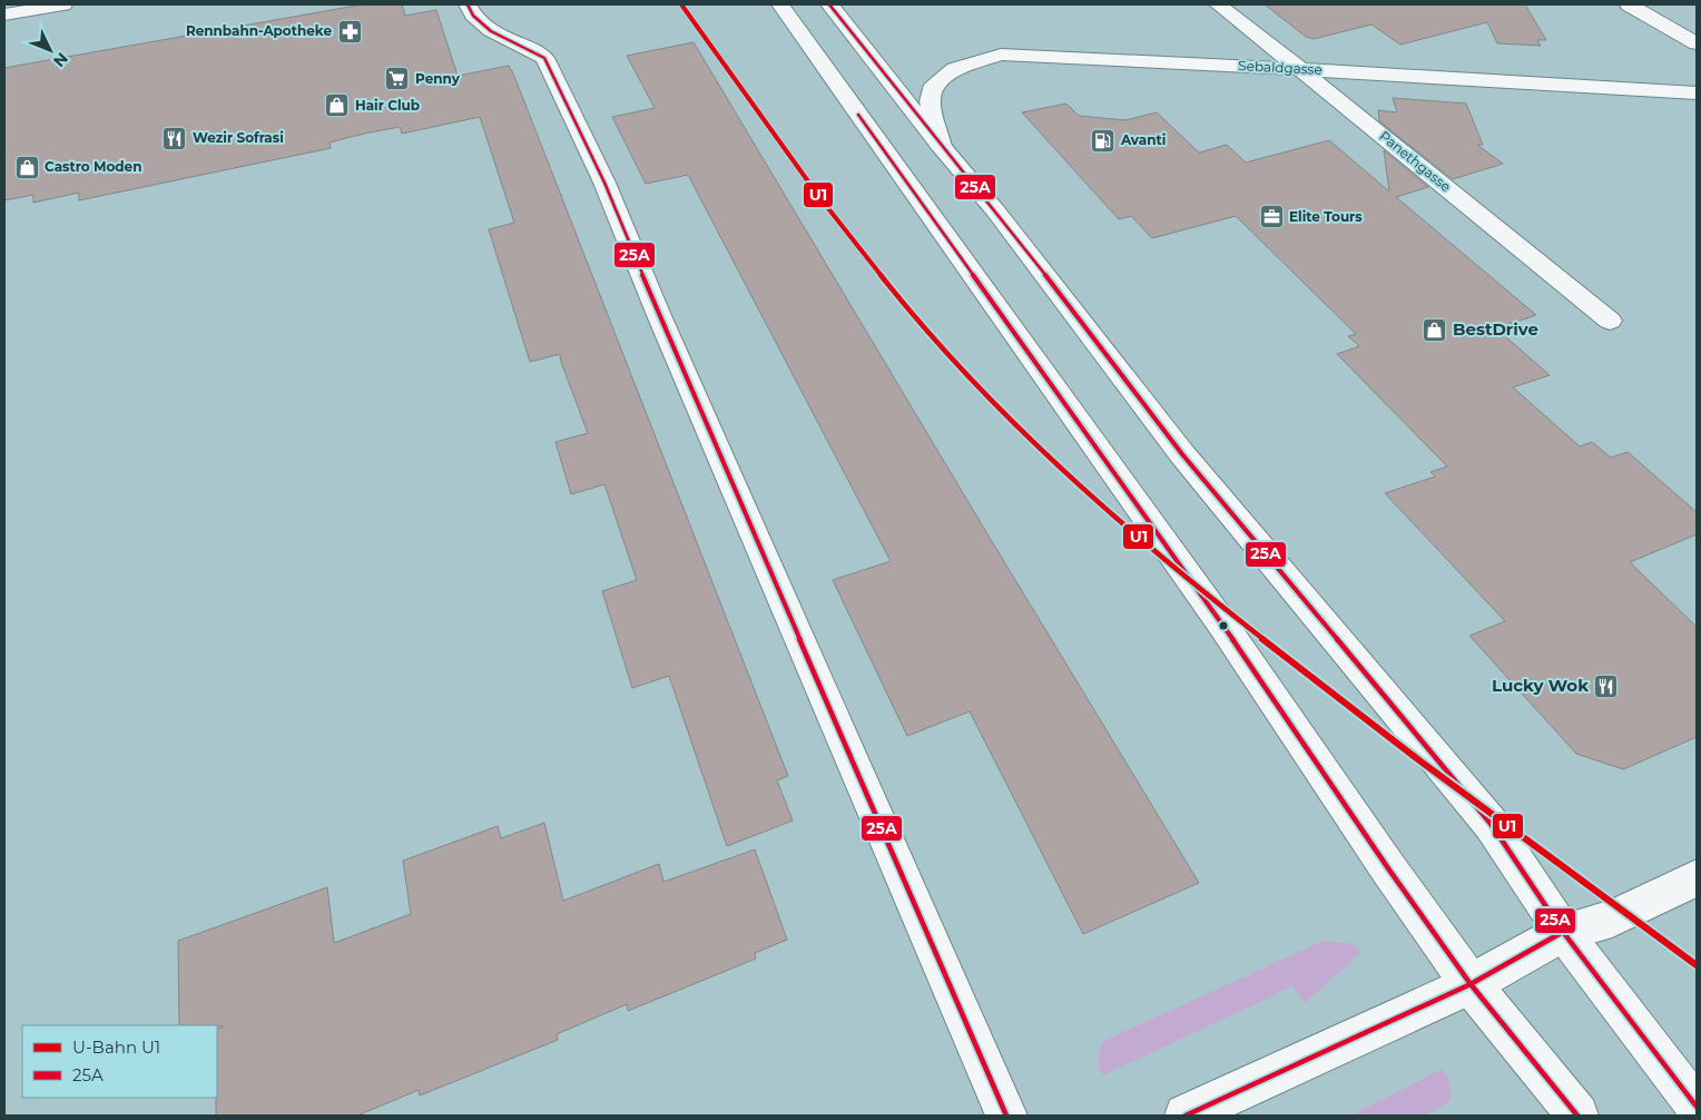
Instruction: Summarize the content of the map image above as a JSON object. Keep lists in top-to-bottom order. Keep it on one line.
{"streets":{"street":["Sebaldgasse","Panethgasse"]},"crossings":[["Sebaldgasse","Panethgasse"]],"places":{"pharmacy":["Rennbahn-Apotheke"],"supermarket":["Penny"],"shop":["Hair Club","Castro Moden","BestDrive"],"restaurant":["Wezir Sofrasi","Lucky Wok"],"fuel station":["Avanti"],"office":["Elite Tours"]},"lines":["metro line U1","transit line 25A"],"legend":["U-Bahn U1","25A"],"north":"bottom right"}
